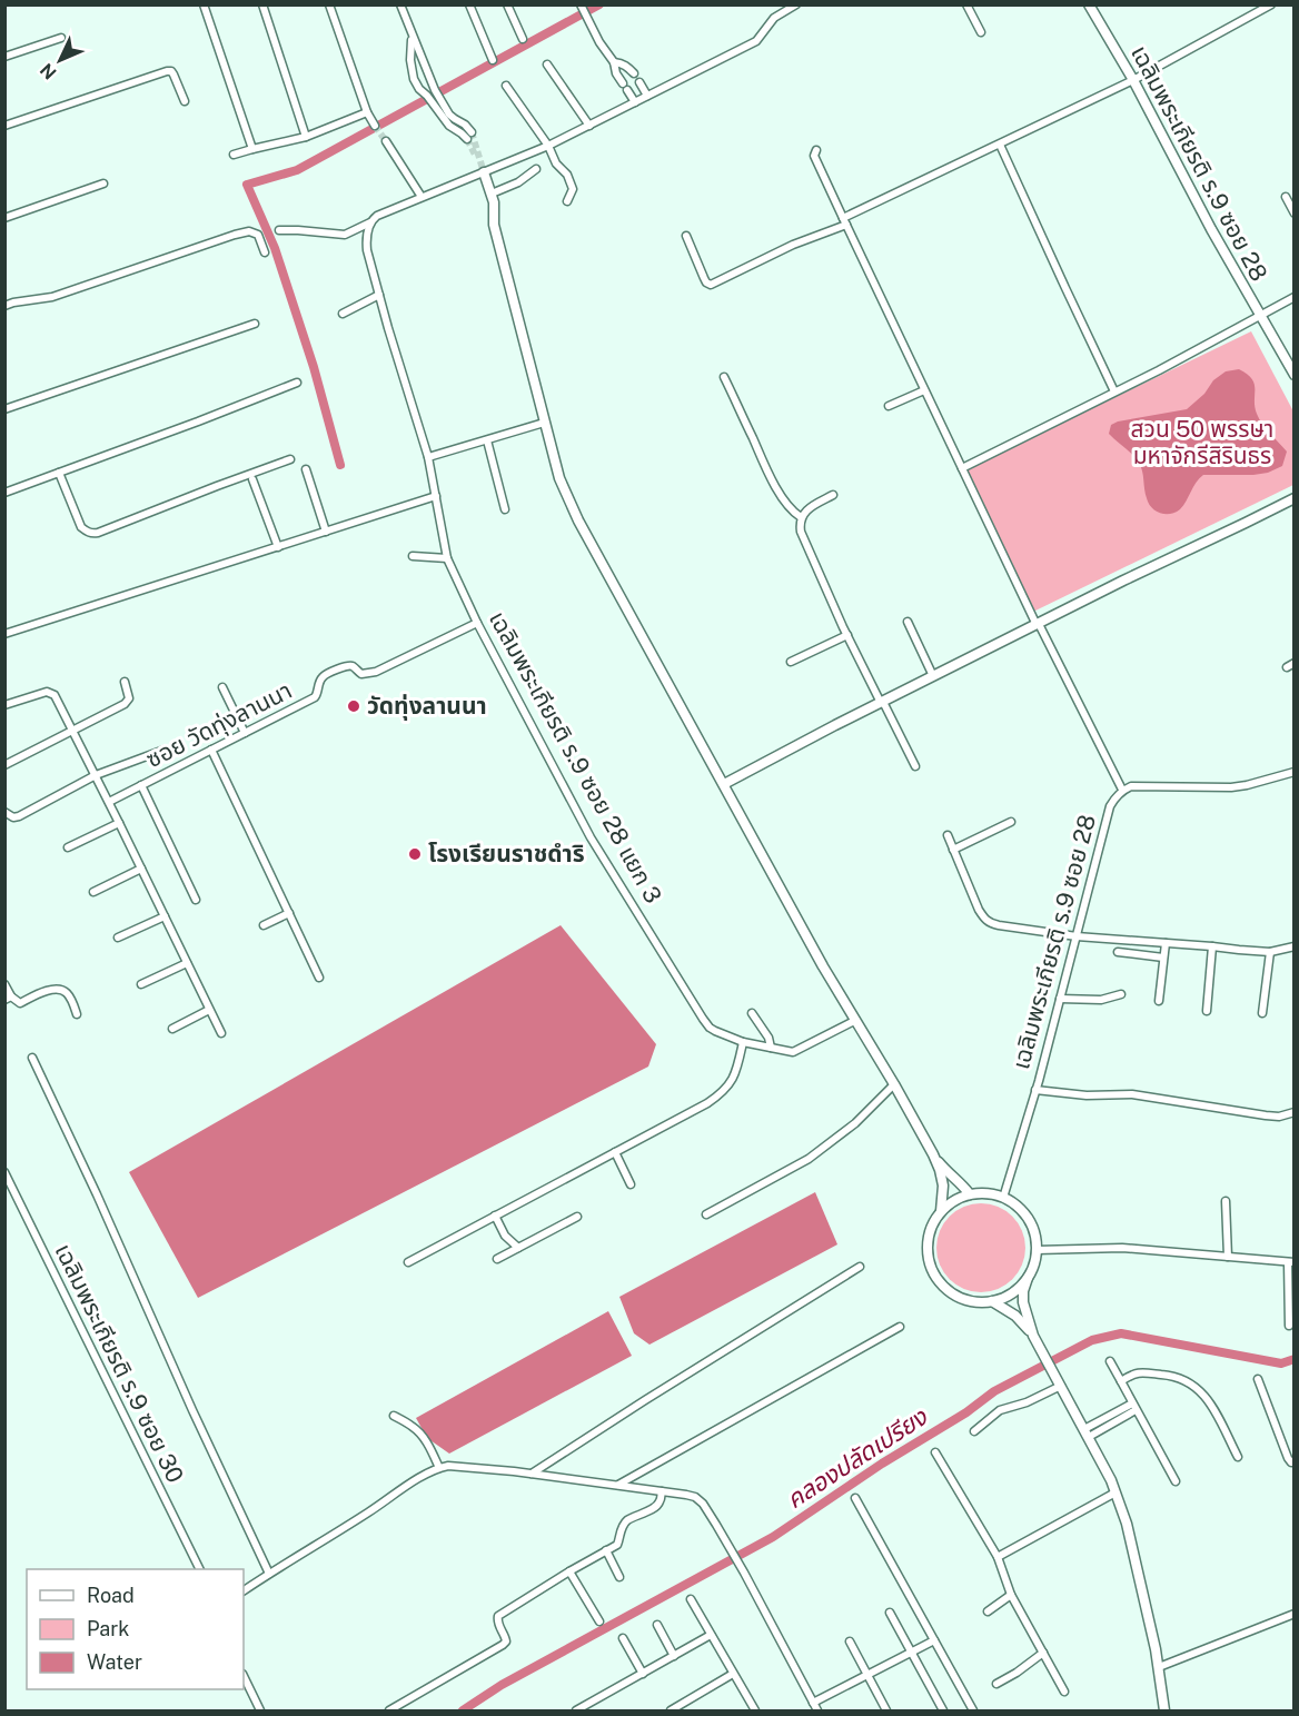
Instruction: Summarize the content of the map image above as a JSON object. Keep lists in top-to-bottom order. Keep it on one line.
{"streets":{"main road":["เฉลิมพระเกียรติ ร.9 ซอย 28"],"street":["ซอย วัดทุ่งลานนา","เฉลิมพระเกียรติ ร.9 ซอย 28 แยก 3","เฉลิมพระเกียรติ ร.9 ซอย 30"]},"crossings":[["ซอย วัดทุ่งลานนา","เฉลิมพระเกียรติ ร.9 ซอย 28 แยก 3"]],"water":["คลองปลัดเปรียง"],"parks":["สวน 50 พรรษา มหาจักรีสิรินธร"],"places":["วัดทุ่งลานนา","โรงเรียนราชดำริ"],"legend":["Road","Park","Water"],"north":"bottom left"}
